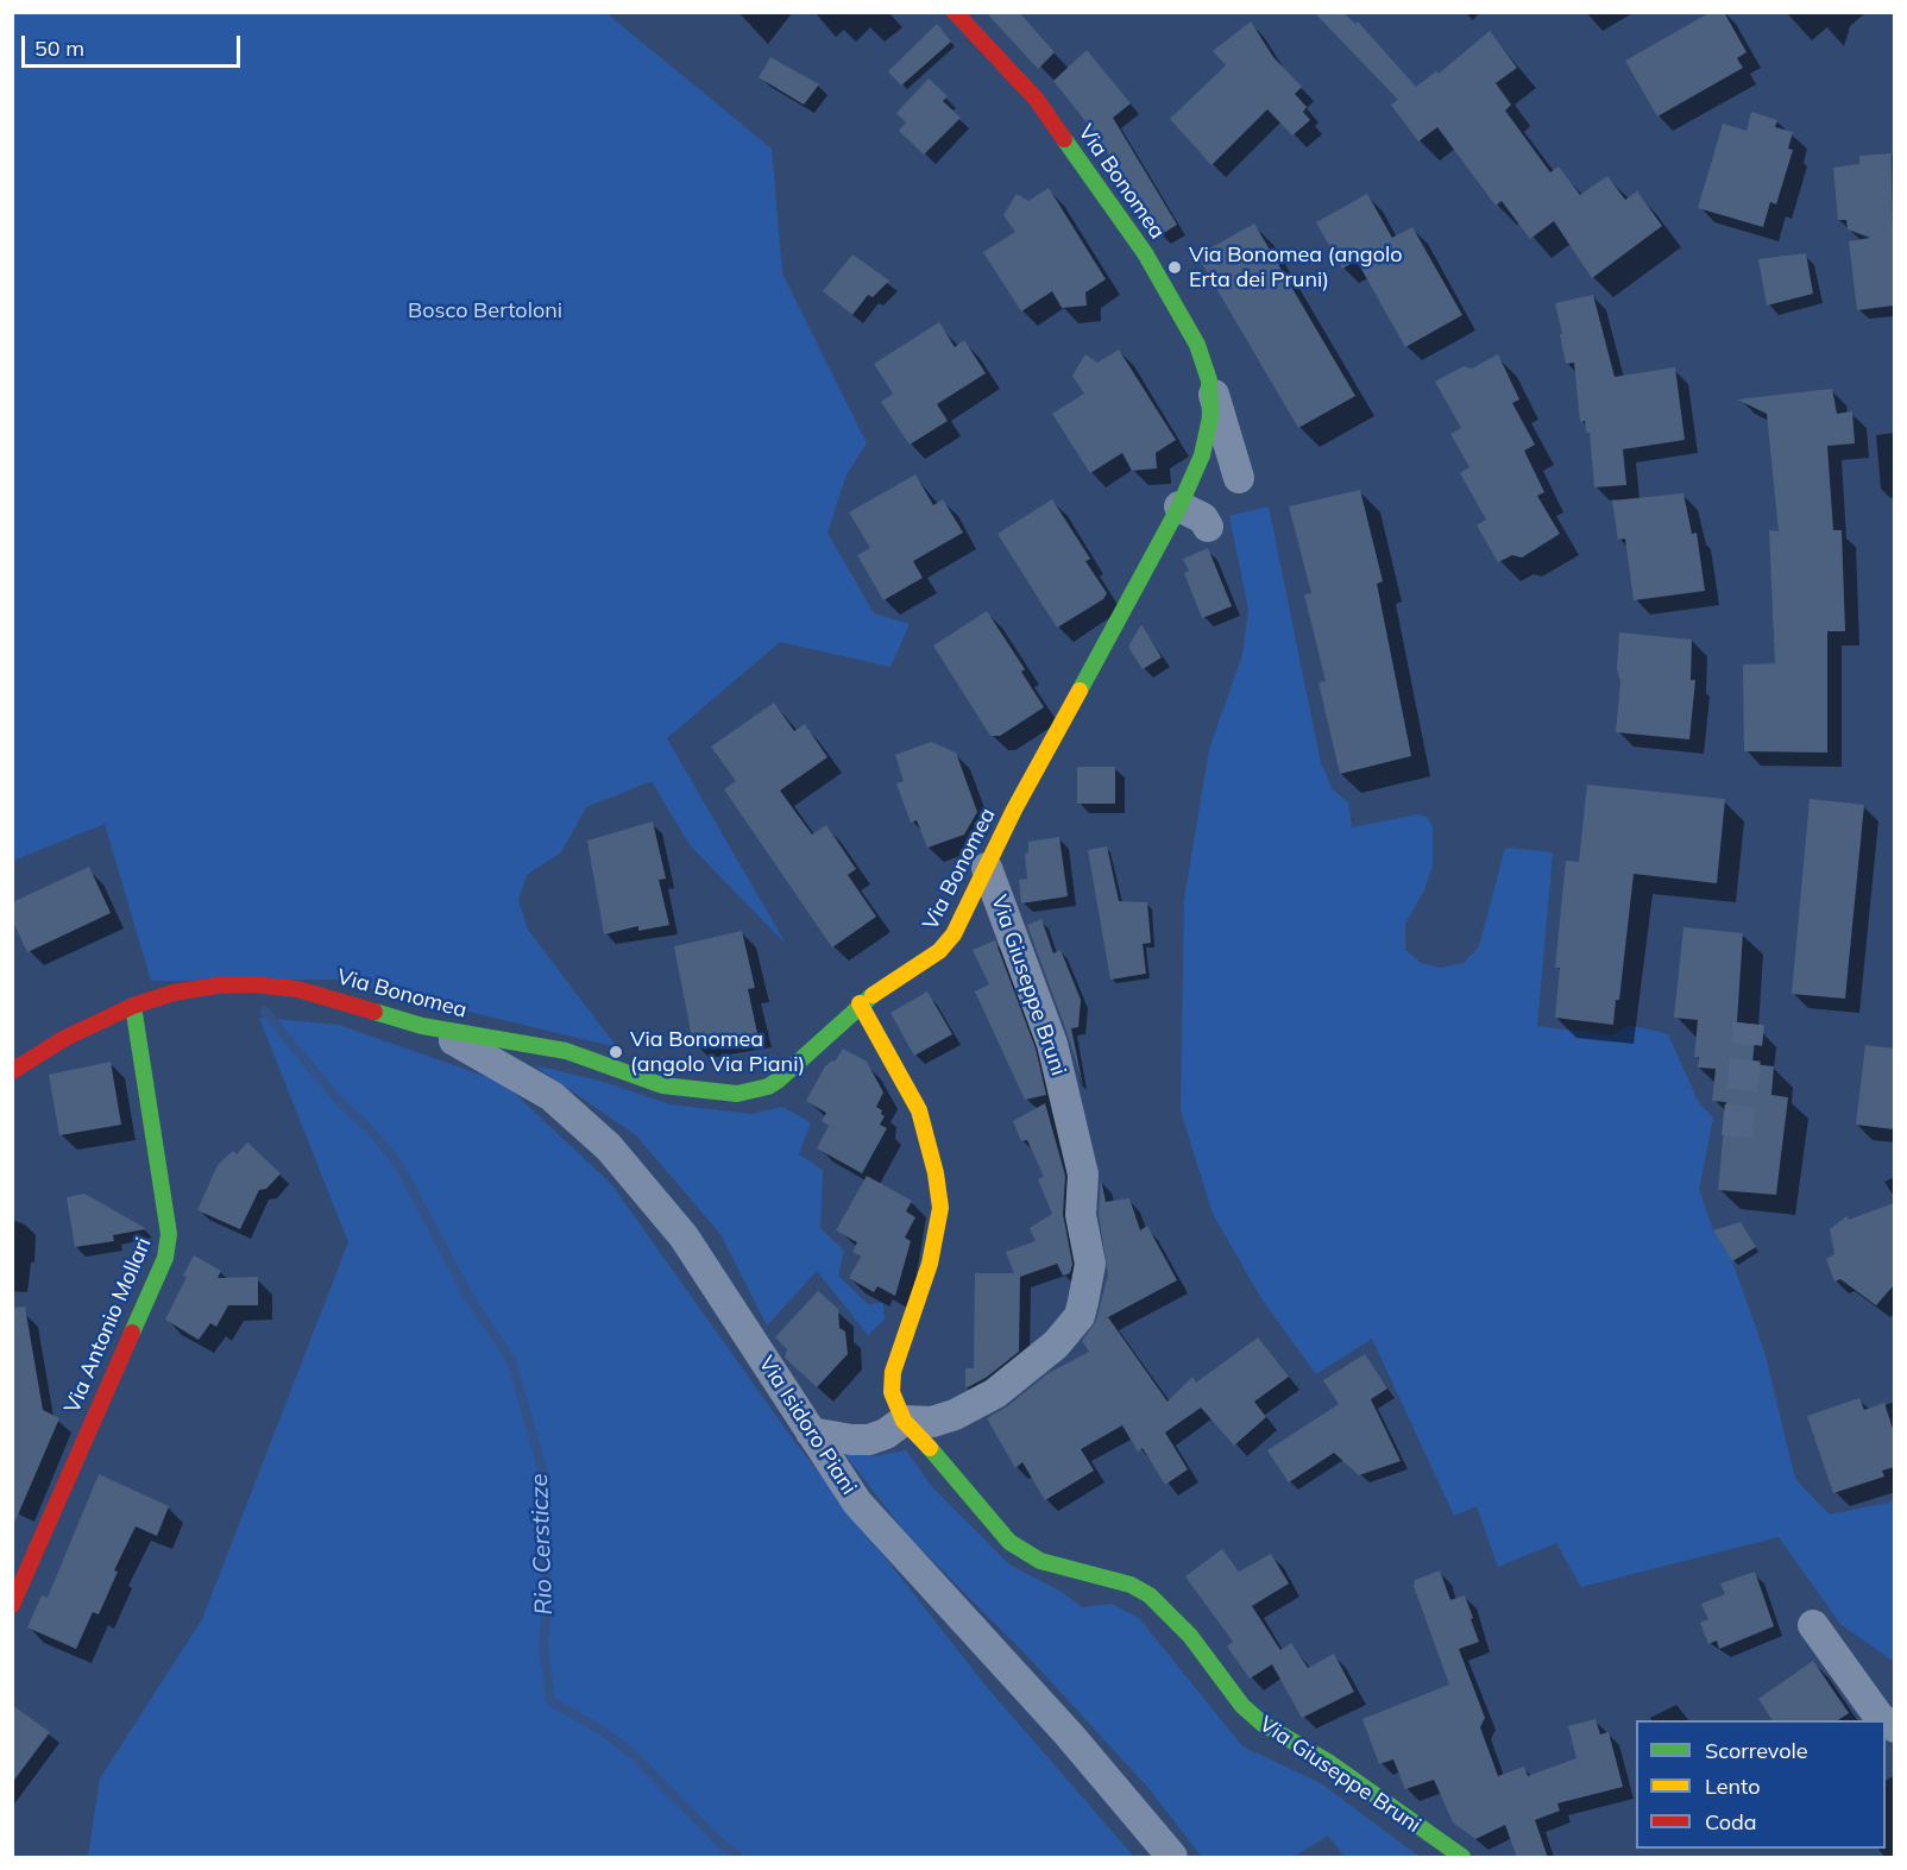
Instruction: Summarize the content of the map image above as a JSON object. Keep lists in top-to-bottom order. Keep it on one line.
{"streets":{"street":["Via Bonomea","Via Giuseppe Bruni","Via Antonio Mollari","Via Isidoro Piani"]},"crossings":[["Via Bonomea","Via Giuseppe Bruni"],["Via Bonomea","Via Antonio Mollari"],["Via Bonomea","Via Isidoro Piani"],["Via Giuseppe Bruni","Via Isidoro Piani"]],"water":["Rio Cersticze"],"parks":["Bosco Bertoloni"],"places":["Via Bonomea (angolo Erta dei Pruni)","Via Bonomea (angolo Via Piani)"],"legend":["Scorrevole","Lento","Coda"],"scale_bar":"50 m"}
